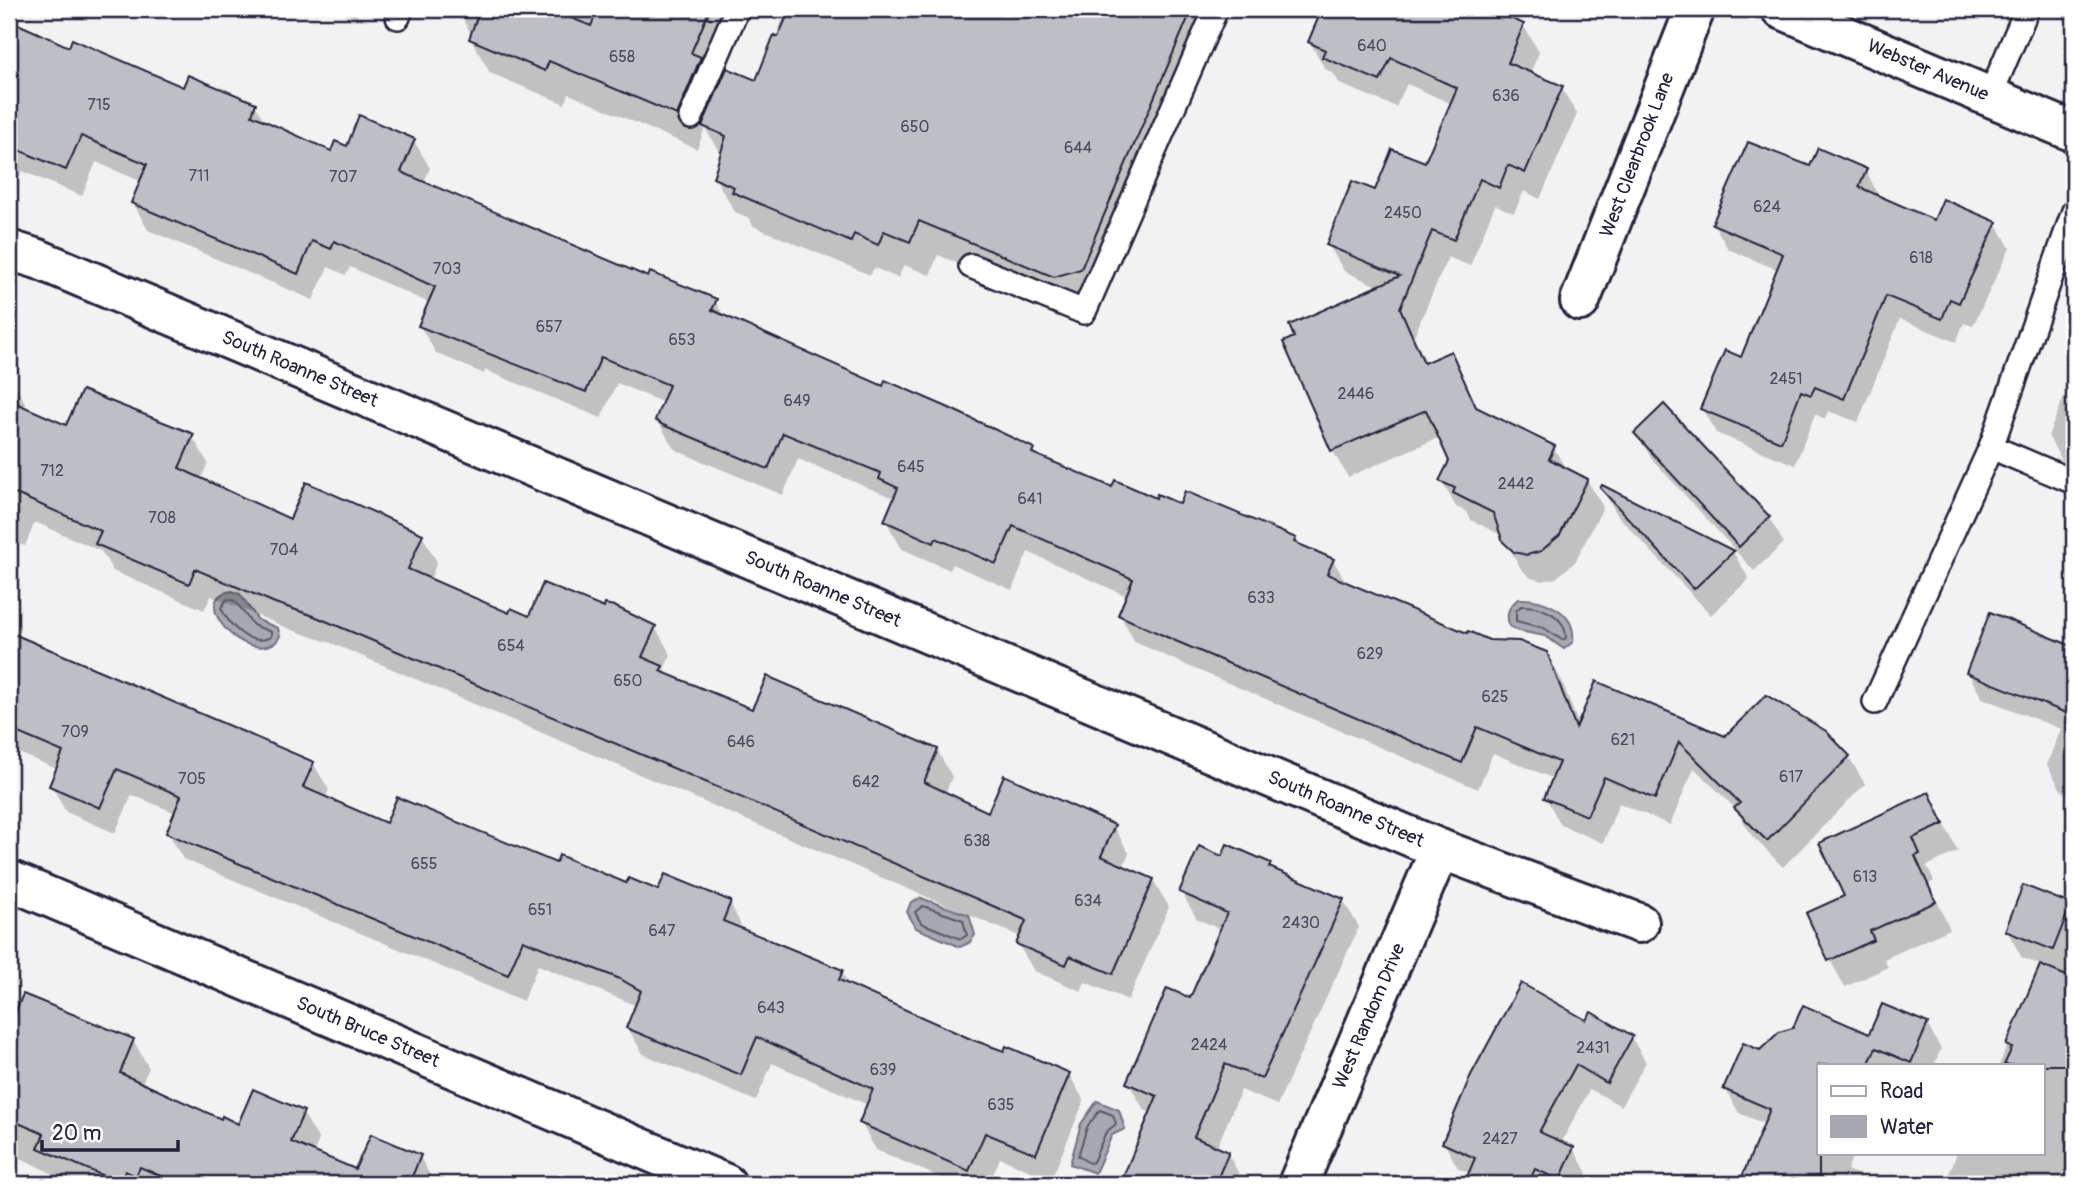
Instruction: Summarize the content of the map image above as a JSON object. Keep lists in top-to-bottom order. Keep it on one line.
{"streets":{"street":["Webster Avenue","West Clearbrook Lane","South Roanne Street","West Random Drive","South Bruce Street"]},"crossings":[["South Roanne Street","West Random Drive"]],"house_numbers":["640","658","636","715","650","644","711","707","624","2450","618","703","657","653","2451","2446","649","645","712","2442","641","708","704","633","654","629","650","625","709","621","646","617","705","642","638","655","613","634","651","2430","647","643","2424","2431","639","635","2427"],"legend":["Road","Water"],"scale_bar":"20 m"}
